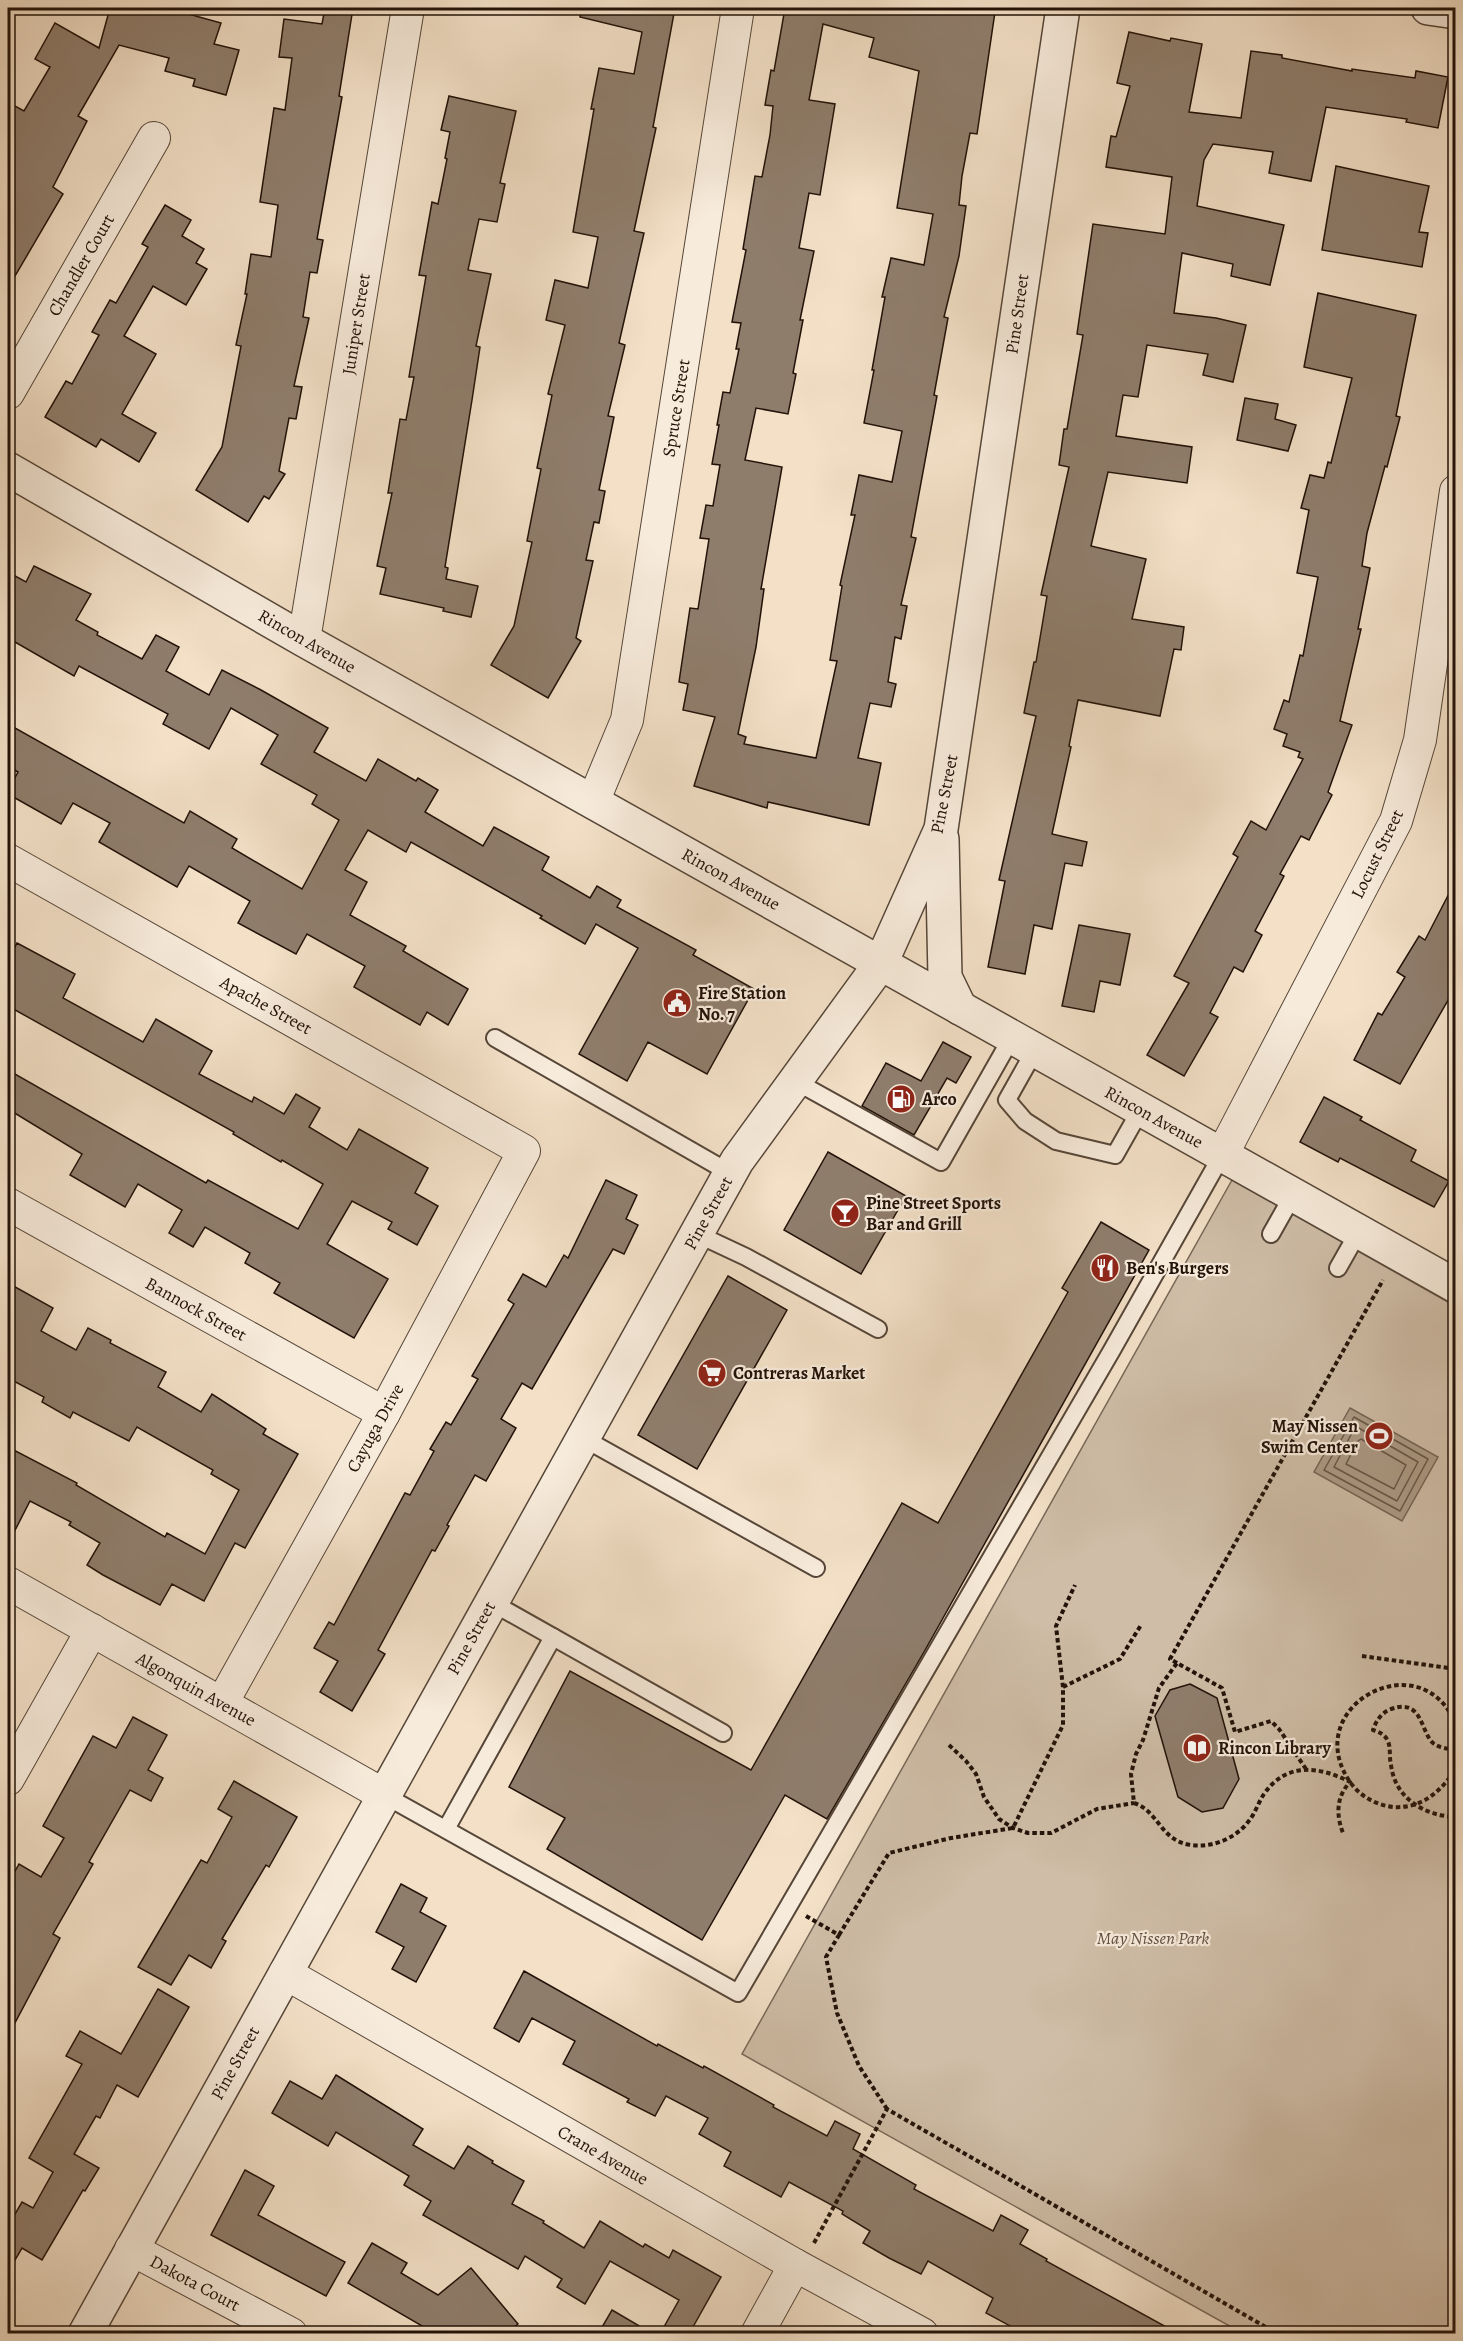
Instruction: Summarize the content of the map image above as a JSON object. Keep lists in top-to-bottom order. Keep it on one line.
{"streets":{"street":["Chandler Court","Pine Street","Juniper Street","Spruce Street","Rincon Avenue","Locust Street","Apache Street","Bannock Street","Cayuga Drive","Algonquin Avenue","Crane Avenue","Dakota Court"]},"crossings":[["Pine Street","Rincon Avenue"],["Pine Street","Algonquin Avenue"],["Pine Street","Crane Avenue"],["Pine Street","Dakota Court"],["Juniper Street","Rincon Avenue"],["Spruce Street","Rincon Avenue"],["Rincon Avenue","Locust Street"],["Apache Street","Cayuga Drive"],["Bannock Street","Cayuga Drive"],["Cayuga Drive","Algonquin Avenue"]],"parks":["May Nissen Park"],"places":{"public building":["Fire Station No. 7"],"fuel station":["Arco"],"bar":["Pine Street Sports Bar and Grill"],"restaurant":["Ben's Burgers"],"supermarket":["Contreras Market"],"sports":["May Nissen Swim Center"],"library":["Rincon Library"]}}
